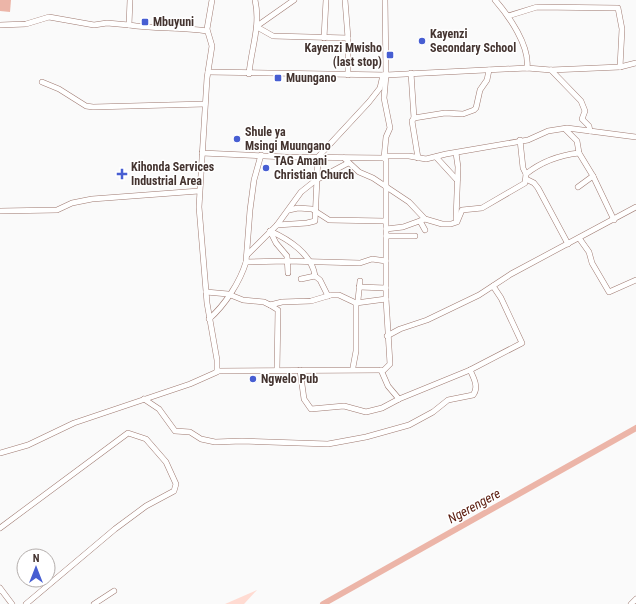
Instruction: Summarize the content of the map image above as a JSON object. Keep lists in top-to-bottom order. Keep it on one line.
{"water":["Ngerengere"],"places":{"transit":["Mbuyuni","Kayenzi Mwisho (last stop)","Muungano"],"other":["Kayenzi Secondary School","Shule ya Msingi Muungano","TAG Amani Christian Church","Ngwelo Pub"],"health":["Kihonda Services Industrial Area"]},"north":"top"}
